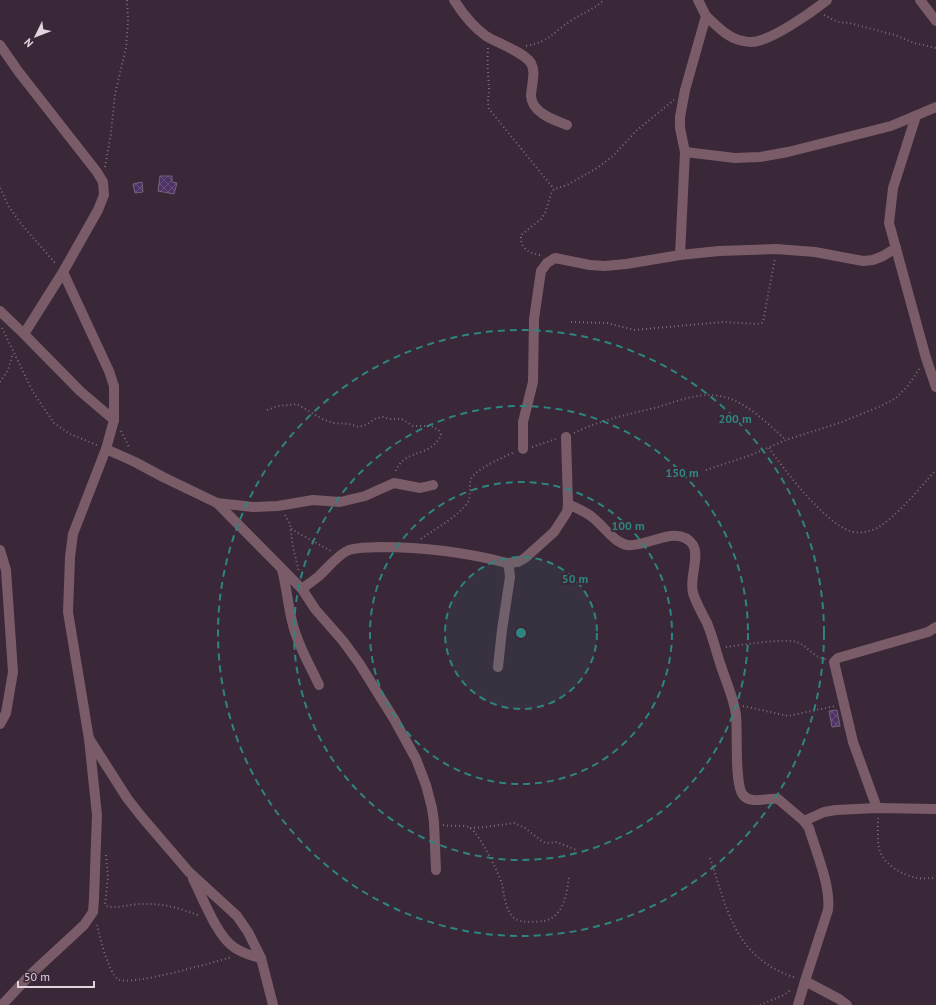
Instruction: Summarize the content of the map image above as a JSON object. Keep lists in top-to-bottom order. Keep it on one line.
{"scale_bar":"50 m","north":"bottom left","rings":["200 m","150 m","100 m","50 m"]}
